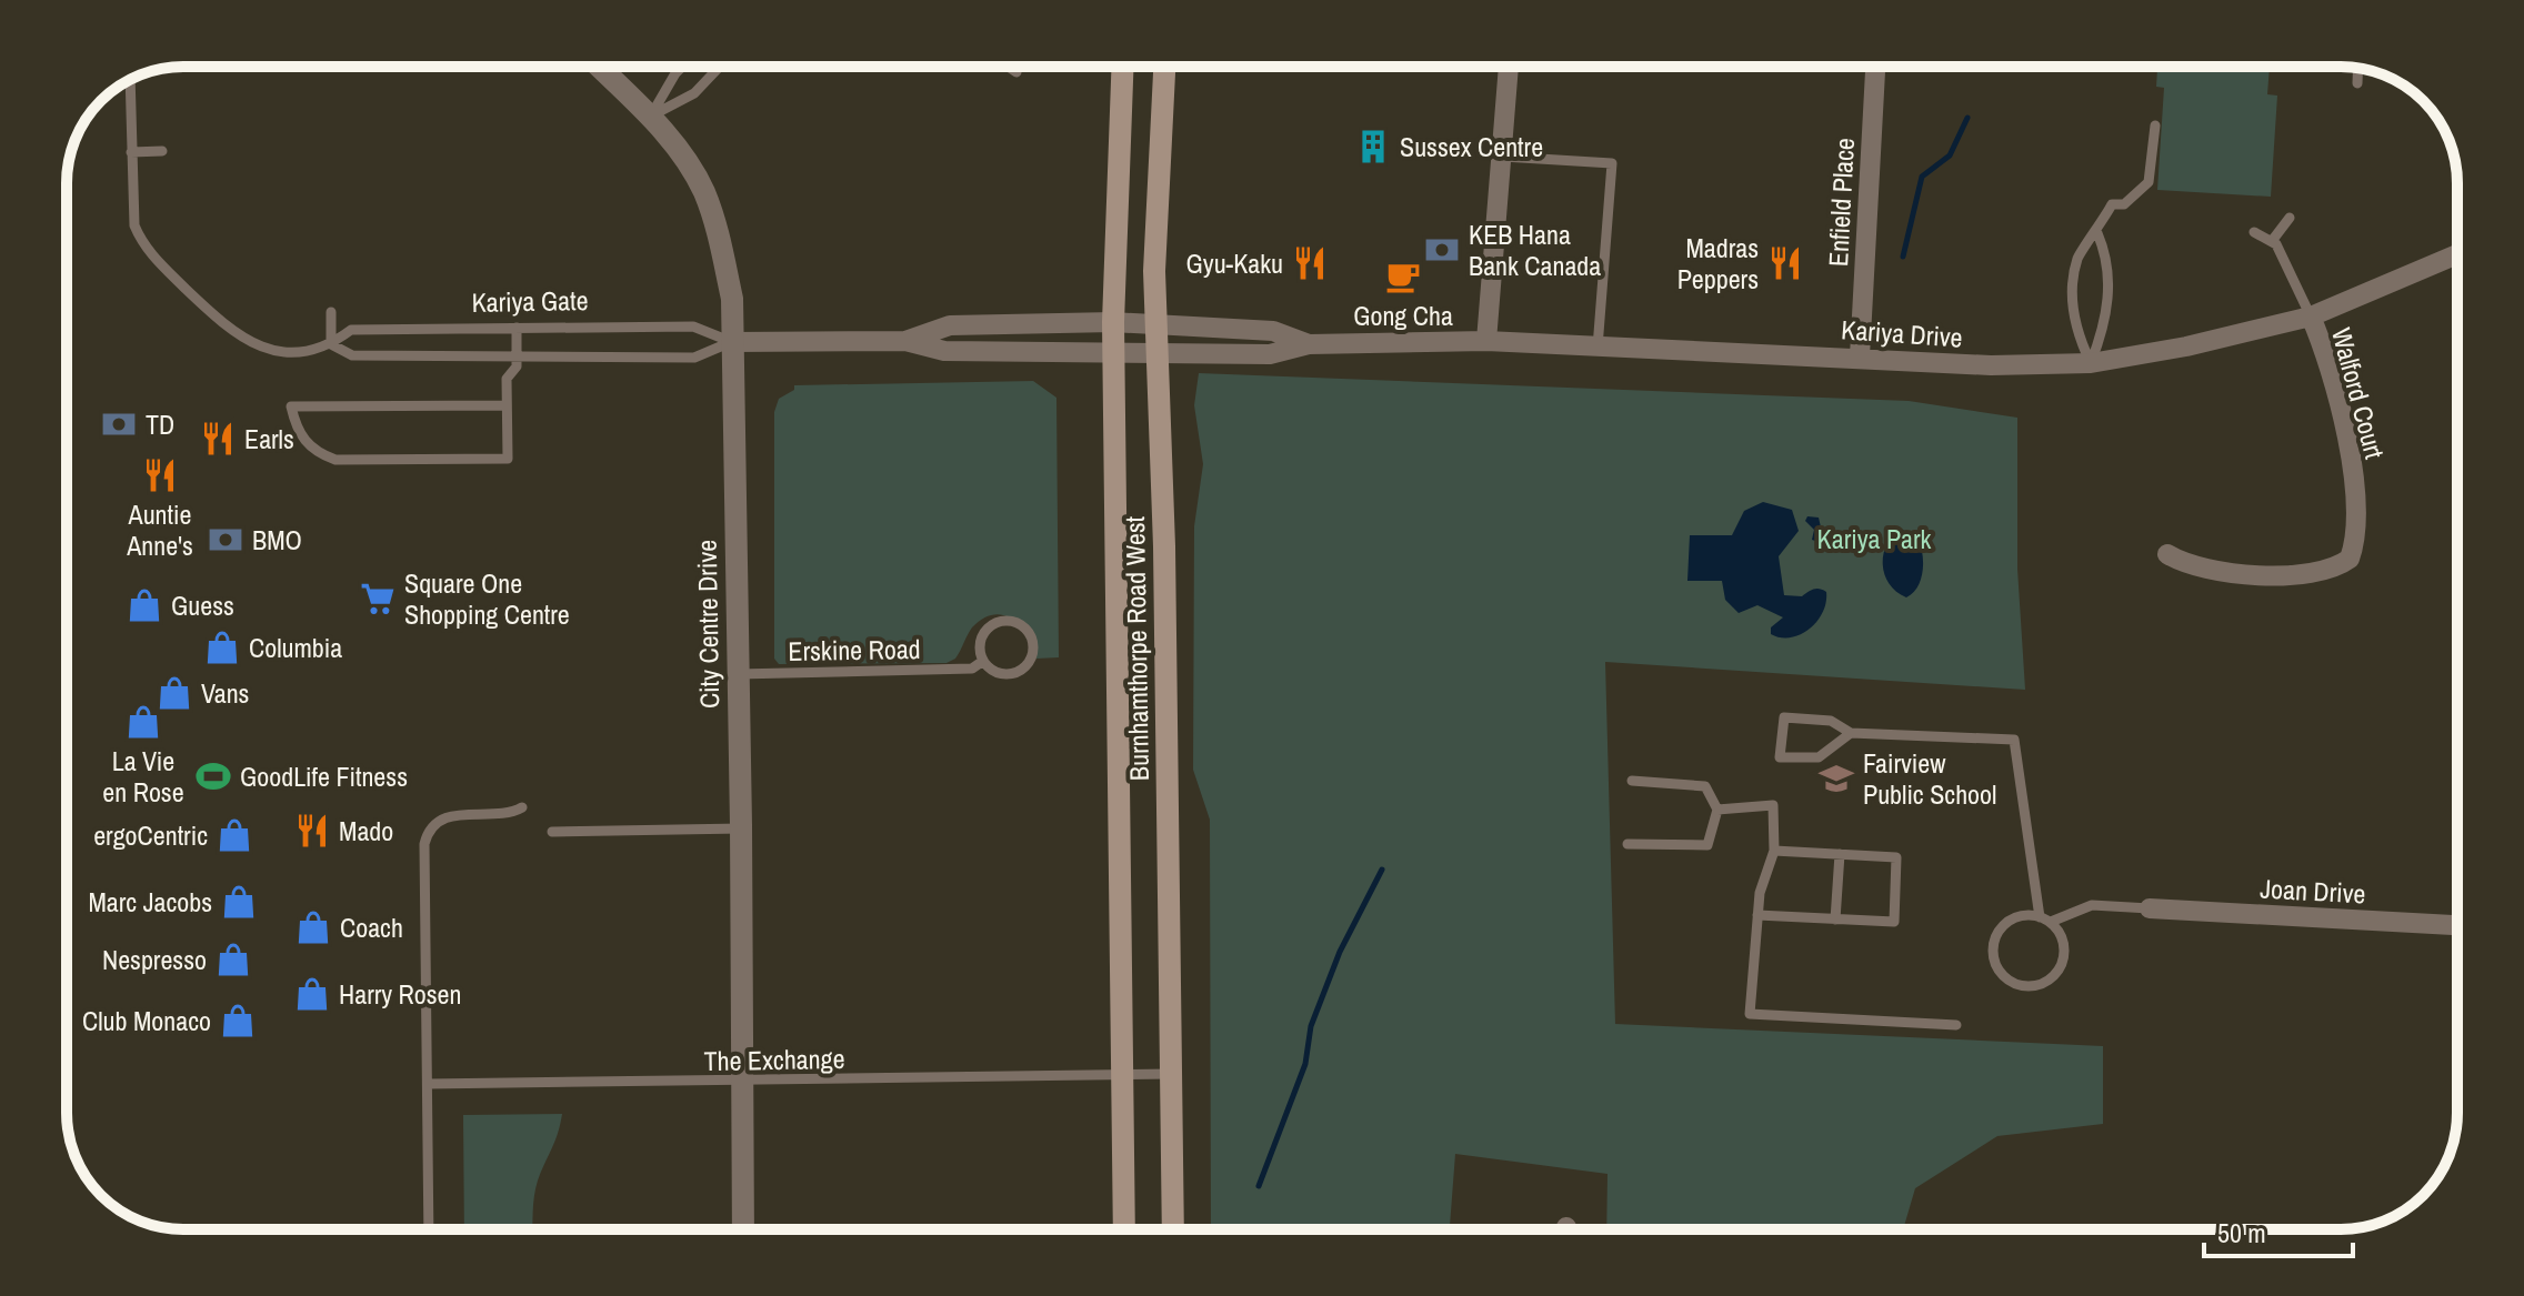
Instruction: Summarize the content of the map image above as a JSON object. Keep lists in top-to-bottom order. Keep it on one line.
{"streets":{"main road":["Burnhamthorpe Road West"],"street":["Enfield Place","Kariya Gate","Kariya Drive","Walford Court","City Centre Drive","Joan Drive"],"lane":["Erskine Road","The Exchange"]},"crossings":[["Enfield Place","Kariya Drive"],["Kariya Gate","Kariya Drive"],["Kariya Gate","City Centre Drive"],["Kariya Gate","Burnhamthorpe Road West"],["Kariya Drive","Walford Court"],["Kariya Drive","Burnhamthorpe Road West"],["City Centre Drive","Erskine Road"],["City Centre Drive","The Exchange"],["Burnhamthorpe Road West","The Exchange"]],"parks":["Kariya Park"],"places":{"building":["Sussex Centre"],"bank":["KEB Hana Bank Canada","TD","BMO"],"restaurant":["Gyu-Kaku","Madras Peppers","Earls","Auntie Anne's","Mado"],"cafe":["Gong Cha"],"supermarket":["Square One Shopping Centre"],"shop":["Guess","Columbia","Vans","La Vie en Rose","ergoCentric","Marc Jacobs","Coach","Nespresso","Harry Rosen","Club Monaco"],"sports":["GoodLife Fitness"],"school or university":["Fairview Public School"]},"scale_bar":"50 m"}
